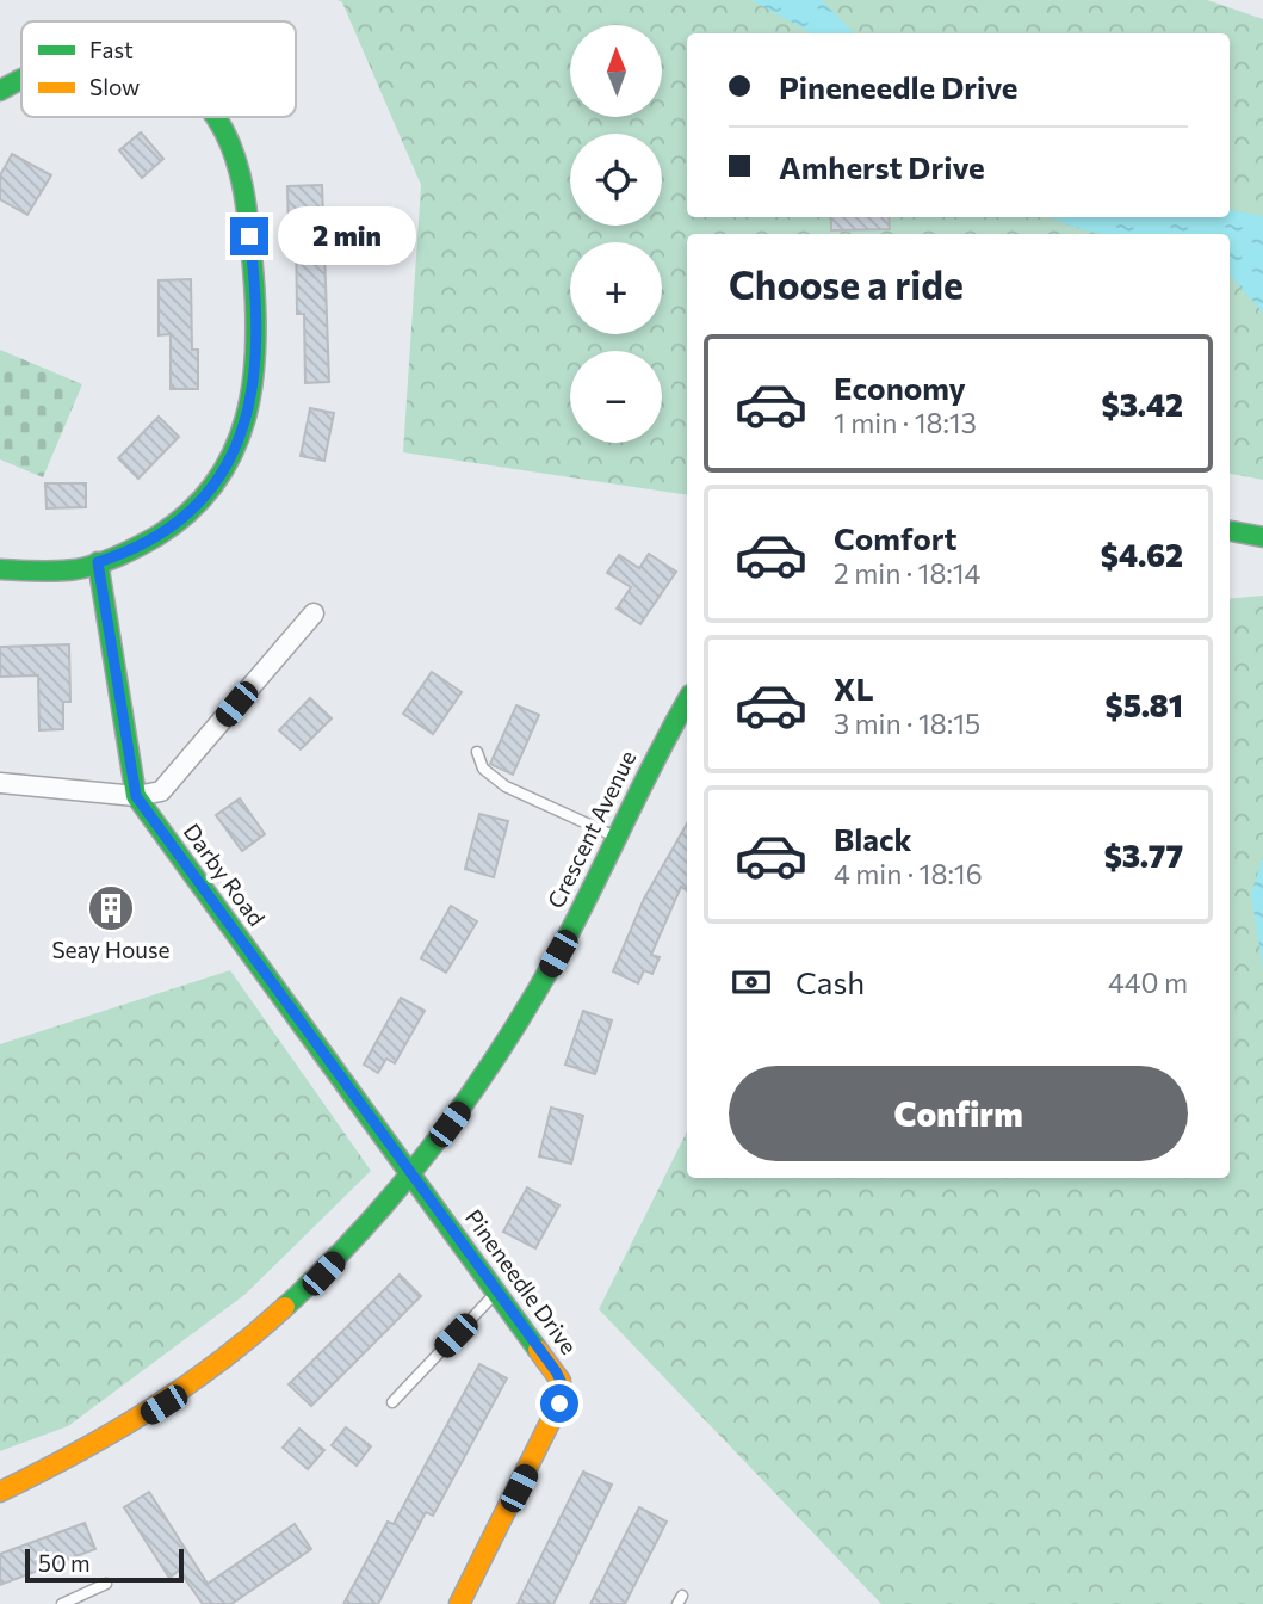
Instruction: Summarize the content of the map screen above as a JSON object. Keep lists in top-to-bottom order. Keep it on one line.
{"streets":{"street":["Crescent Avenue","Darby Road","Pineneedle Drive"]},"crossings":[["Crescent Avenue","Darby Road"],["Crescent Avenue","Pineneedle Drive"],["Darby Road","Pineneedle Drive"]],"places":{"building":["Seay House"]},"legend":["Fast","Slow"],"scale_bar":"50 m","north":"top","page":{"map_buttons":["+","−"],"banner":["Pineneedle Drive","Amherst Drive"],"bubble":"2 min","heading":"Choose a ride","list":[{"name":"Economy","note":"1 min · 18:13","value":"$3.42"},{"name":"Comfort","note":"2 min · 18:14","value":"$4.62"},{"name":"XL","note":"3 min · 18:15","value":"$5.81"},{"name":"Black","note":"4 min · 18:16","value":"$3.77"}],"pay":["Cash","440 m"],"buttons":"Confirm","scale":"50 m"}}
